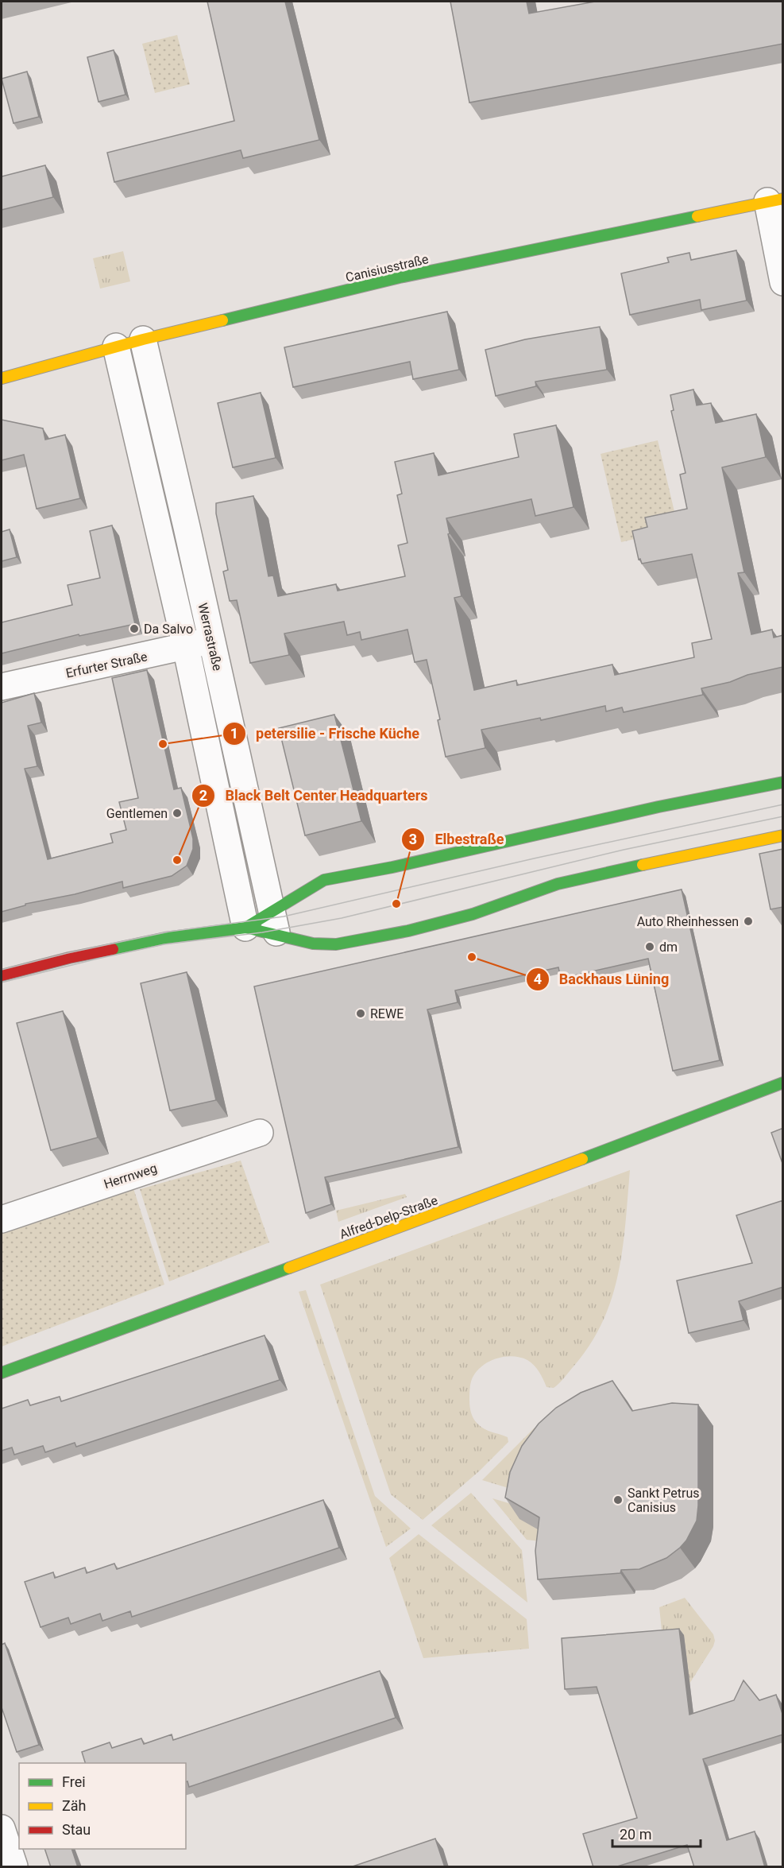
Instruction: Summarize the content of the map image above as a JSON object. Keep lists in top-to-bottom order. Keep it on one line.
{"streets":{"street":["Canisiusstraße","Werrastraße","Erfurter Straße","Herrnweg","Alfred-Delp-Straße"]},"crossings":[["Canisiusstraße","Werrastraße"],["Werrastraße","Erfurter Straße"]],"places":["Da Salvo","petersilie - Frische Küche","Gentlemen","Black Belt Center Headquarters","Elbestraße","Auto Rheinhessen","dm","Backhaus Lüning","REWE","Sankt Petrus Canisius"],"legend":["Frei","Zäh","Stau"],"scale_bar":"20 m"}
